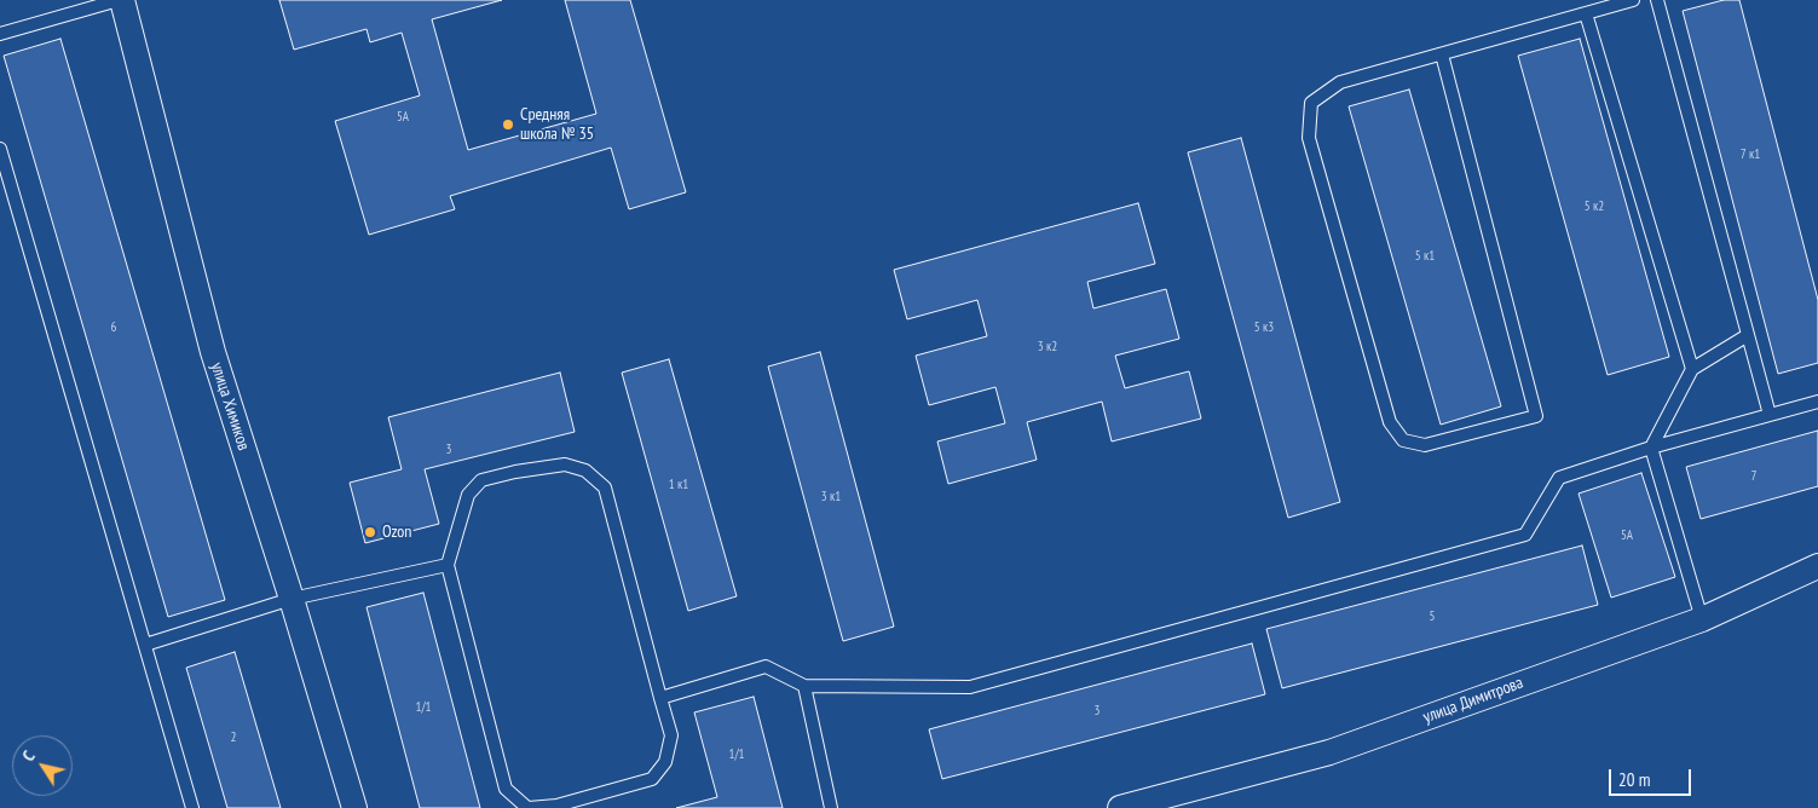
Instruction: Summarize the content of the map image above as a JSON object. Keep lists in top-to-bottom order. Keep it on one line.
{"streets":{"street":["улица Химиков","улица Димитрова"]},"places":["Средняя школа № 35","Ozon"],"house_numbers":["5А","7 к1","5 к2","5 к1","6","5 к3","3 к2","3","7","1 к1","3 к1","5А","5","1/1","3","2","1/1"],"scale_bar":"20 m","north":"top left"}
